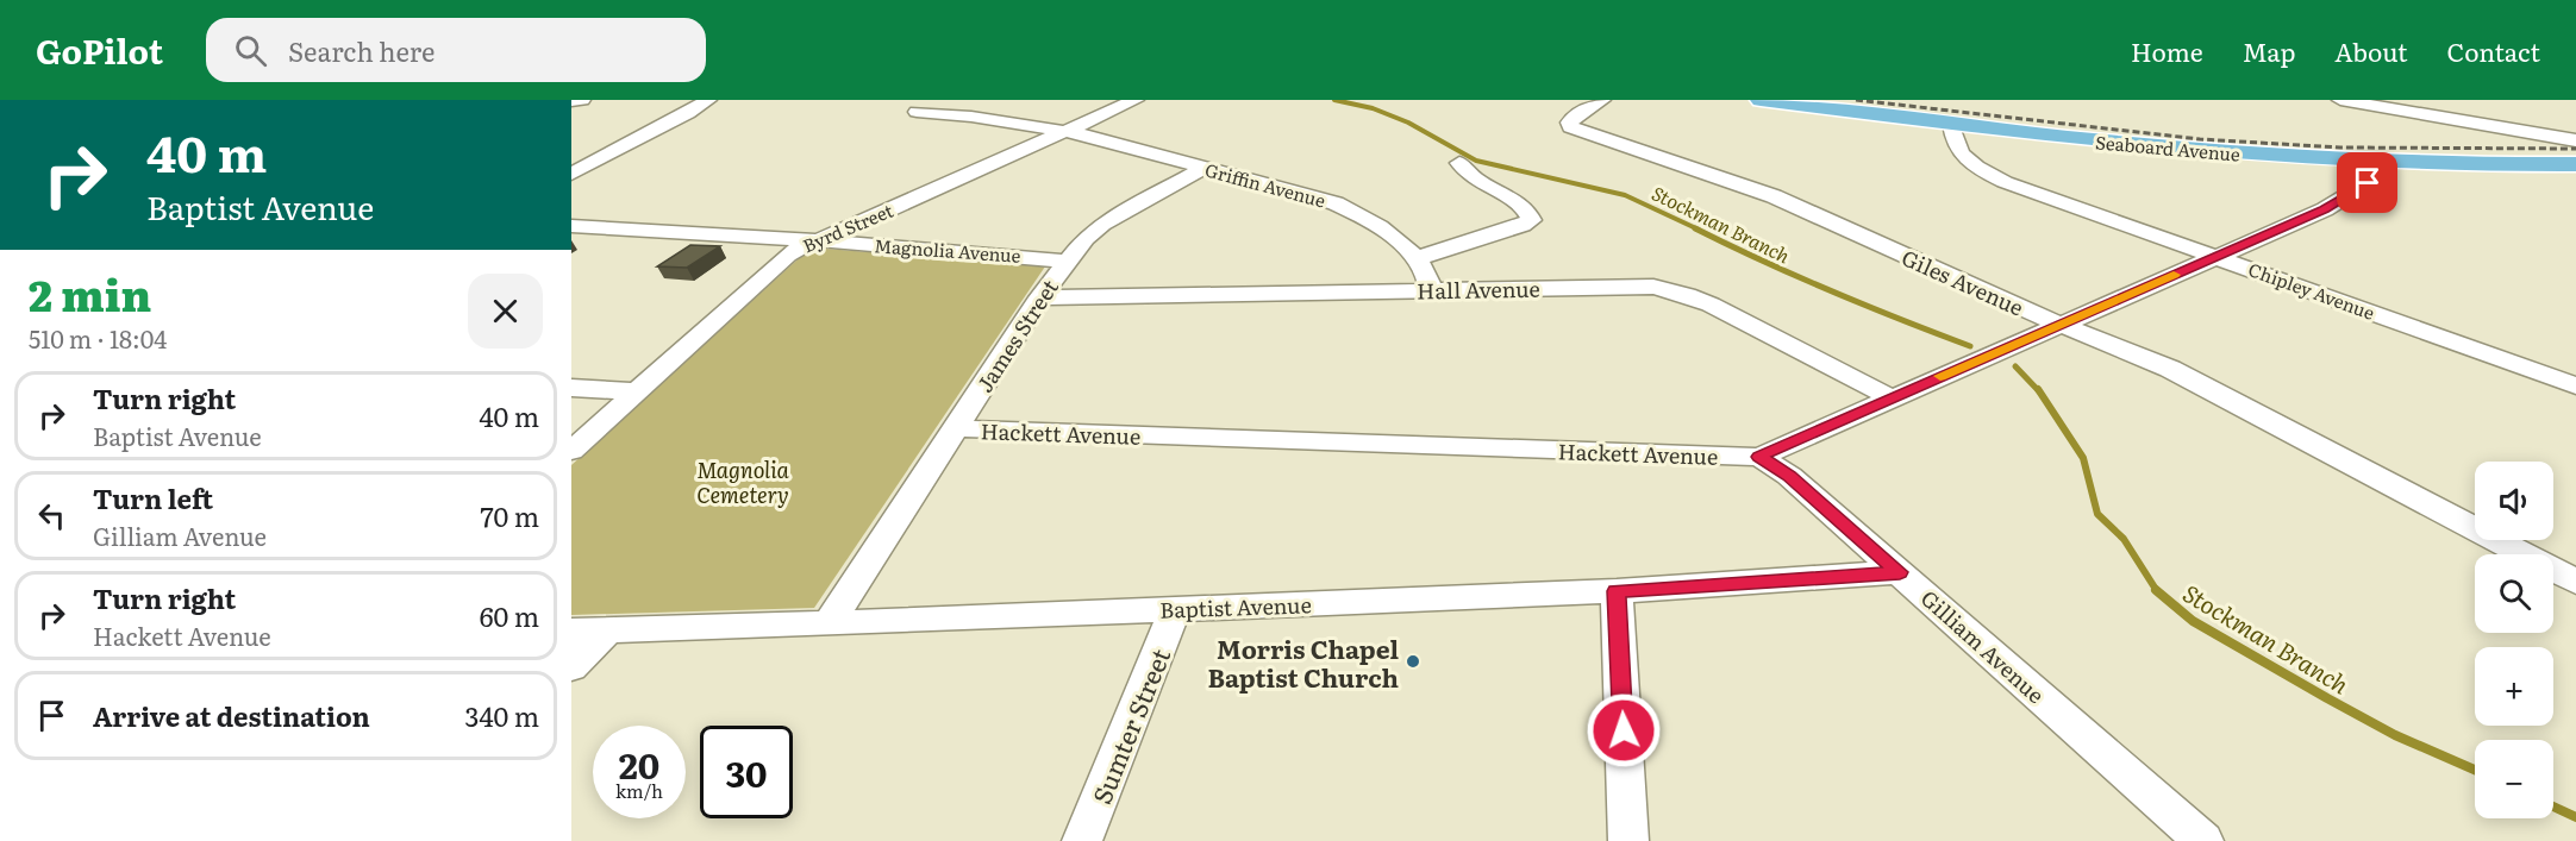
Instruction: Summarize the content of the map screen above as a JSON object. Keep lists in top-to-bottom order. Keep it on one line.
{"streets":{"main road":["Seaboard Avenue"],"street":["Griffin Avenue","Byrd Street","Magnolia Avenue","Giles Avenue","Hall Avenue","Chipley Avenue","James Street","Hackett Avenue","Baptist Avenue","Gilliam Avenue","Sumter Street"]},"crossings":[["Seaboard Avenue","Chipley Avenue"],["Seaboard Avenue","Hackett Avenue"],["Griffin Avenue","Byrd Street"],["Griffin Avenue","James Street"],["Byrd Street","Magnolia Avenue"],["Magnolia Avenue","James Street"],["Giles Avenue","Hackett Avenue"],["Hall Avenue","James Street"],["Hall Avenue","Hackett Avenue"],["Chipley Avenue","Hackett Avenue"],["James Street","Hackett Avenue"],["James Street","Baptist Avenue"],["Hackett Avenue","Gilliam Avenue"],["Baptist Avenue","Gilliam Avenue"],["Baptist Avenue","Sumter Street"]],"water":["Stockman Branch"],"parks":["Magnolia Cemetery"],"places":["Morris Chapel Baptist Church"],"page":{"header":"GoPilot","search":"Search here","nav":["Home","Map","About","Contact"],"turn":["40 m","Baptist Avenue"],"heading":["2 min","510 m · 18:04"],"list":[{"name":"Turn right","note":"Baptist Avenue","value":"40 m"},{"name":"Turn left","note":"Gilliam Avenue","value":"70 m"},{"name":"Turn right","note":"Hackett Avenue","value":"60 m"},{"name":"Arrive at destination","value":"340 m"}],"map_buttons":["+","−"],"speed":"20 km/h","limit":"30"}}
